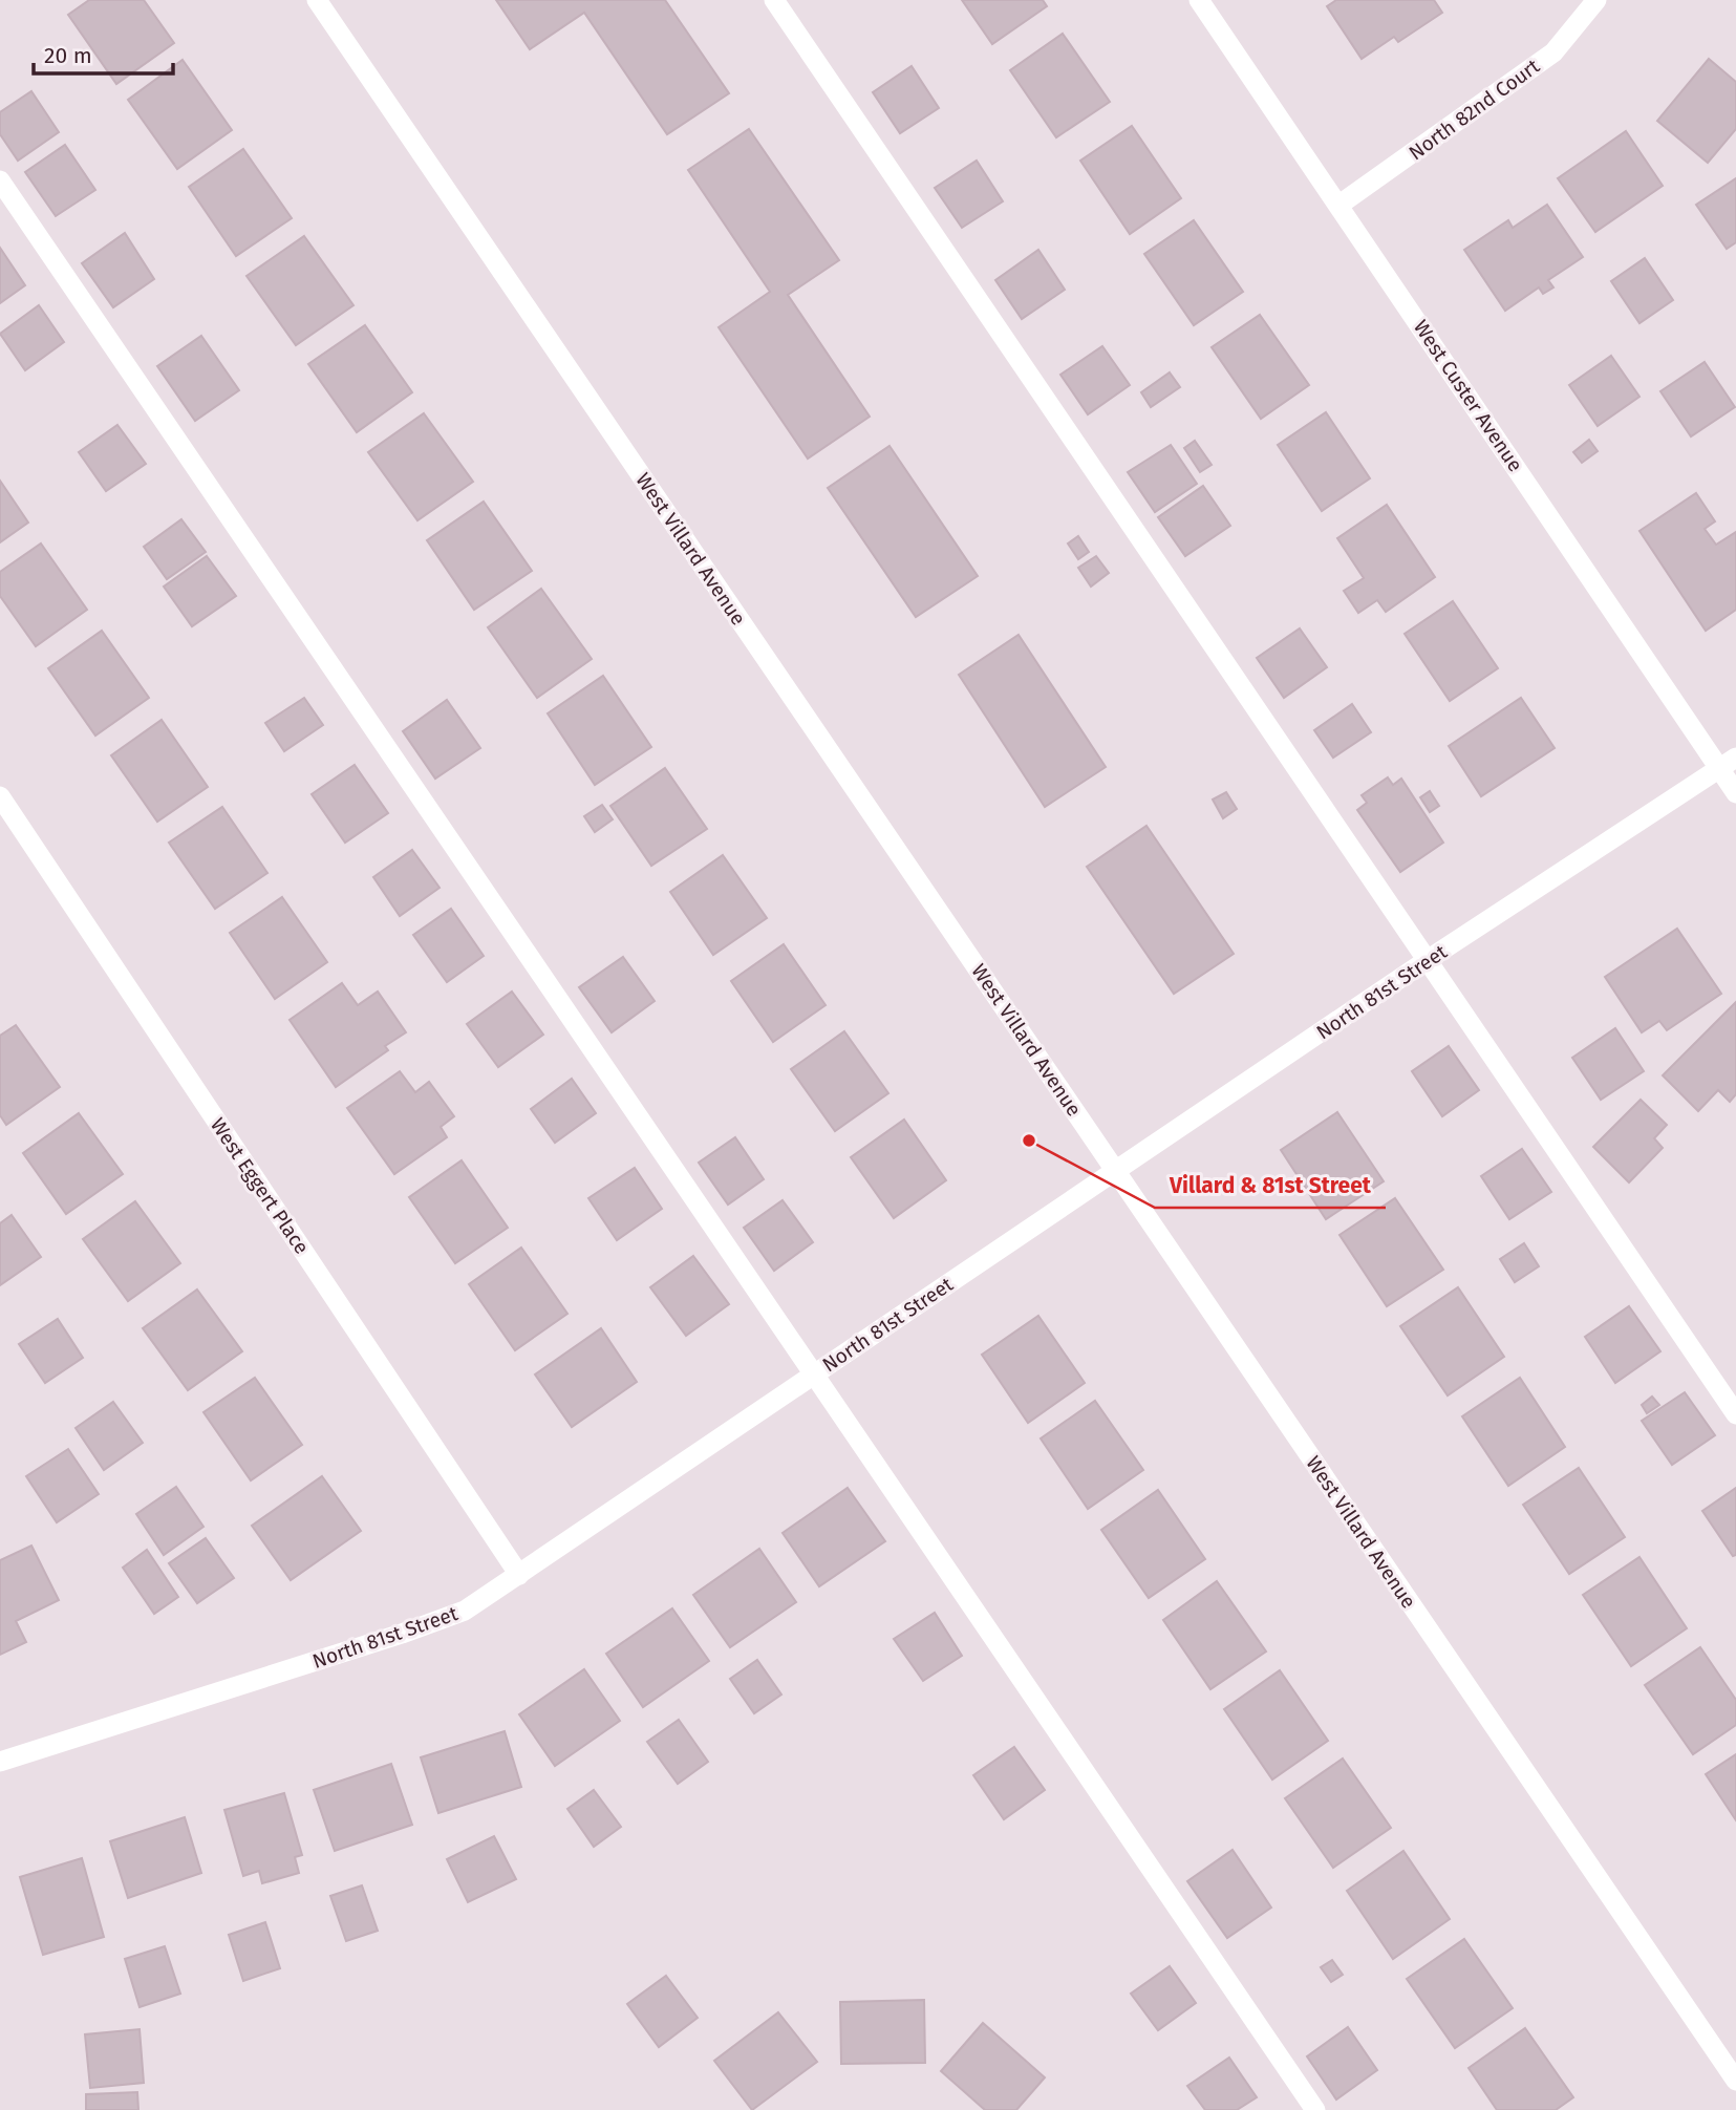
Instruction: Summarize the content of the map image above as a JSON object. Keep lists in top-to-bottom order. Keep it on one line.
{"streets":{"street":["North 82nd Court","West Custer Avenue","West Villard Avenue","North 81st Street","West Eggert Place"]},"crossings":[["North 82nd Court","West Custer Avenue"],["West Custer Avenue","North 81st Street"],["West Villard Avenue","North 81st Street"],["North 81st Street","West Eggert Place"]],"places":["Villard & 81st Street"],"scale_bar":"20 m"}
